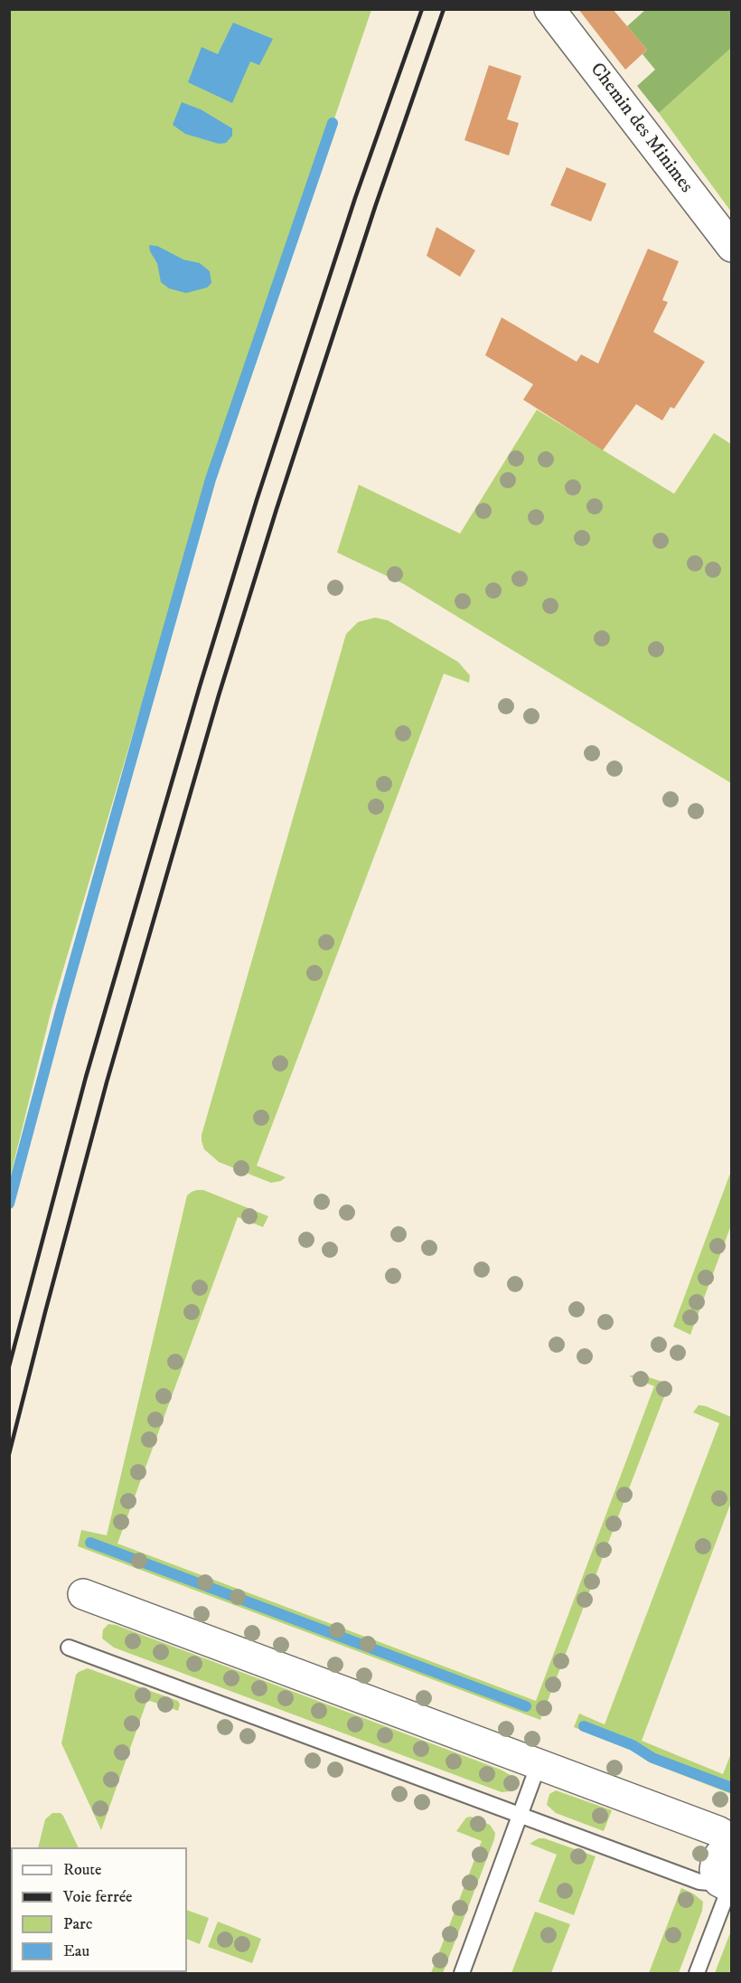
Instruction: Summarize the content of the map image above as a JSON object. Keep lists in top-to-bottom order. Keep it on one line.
{"streets":{"street":["Chemin des Minimes"]},"legend":["Route","Voie ferrée","Parc","Eau"]}
